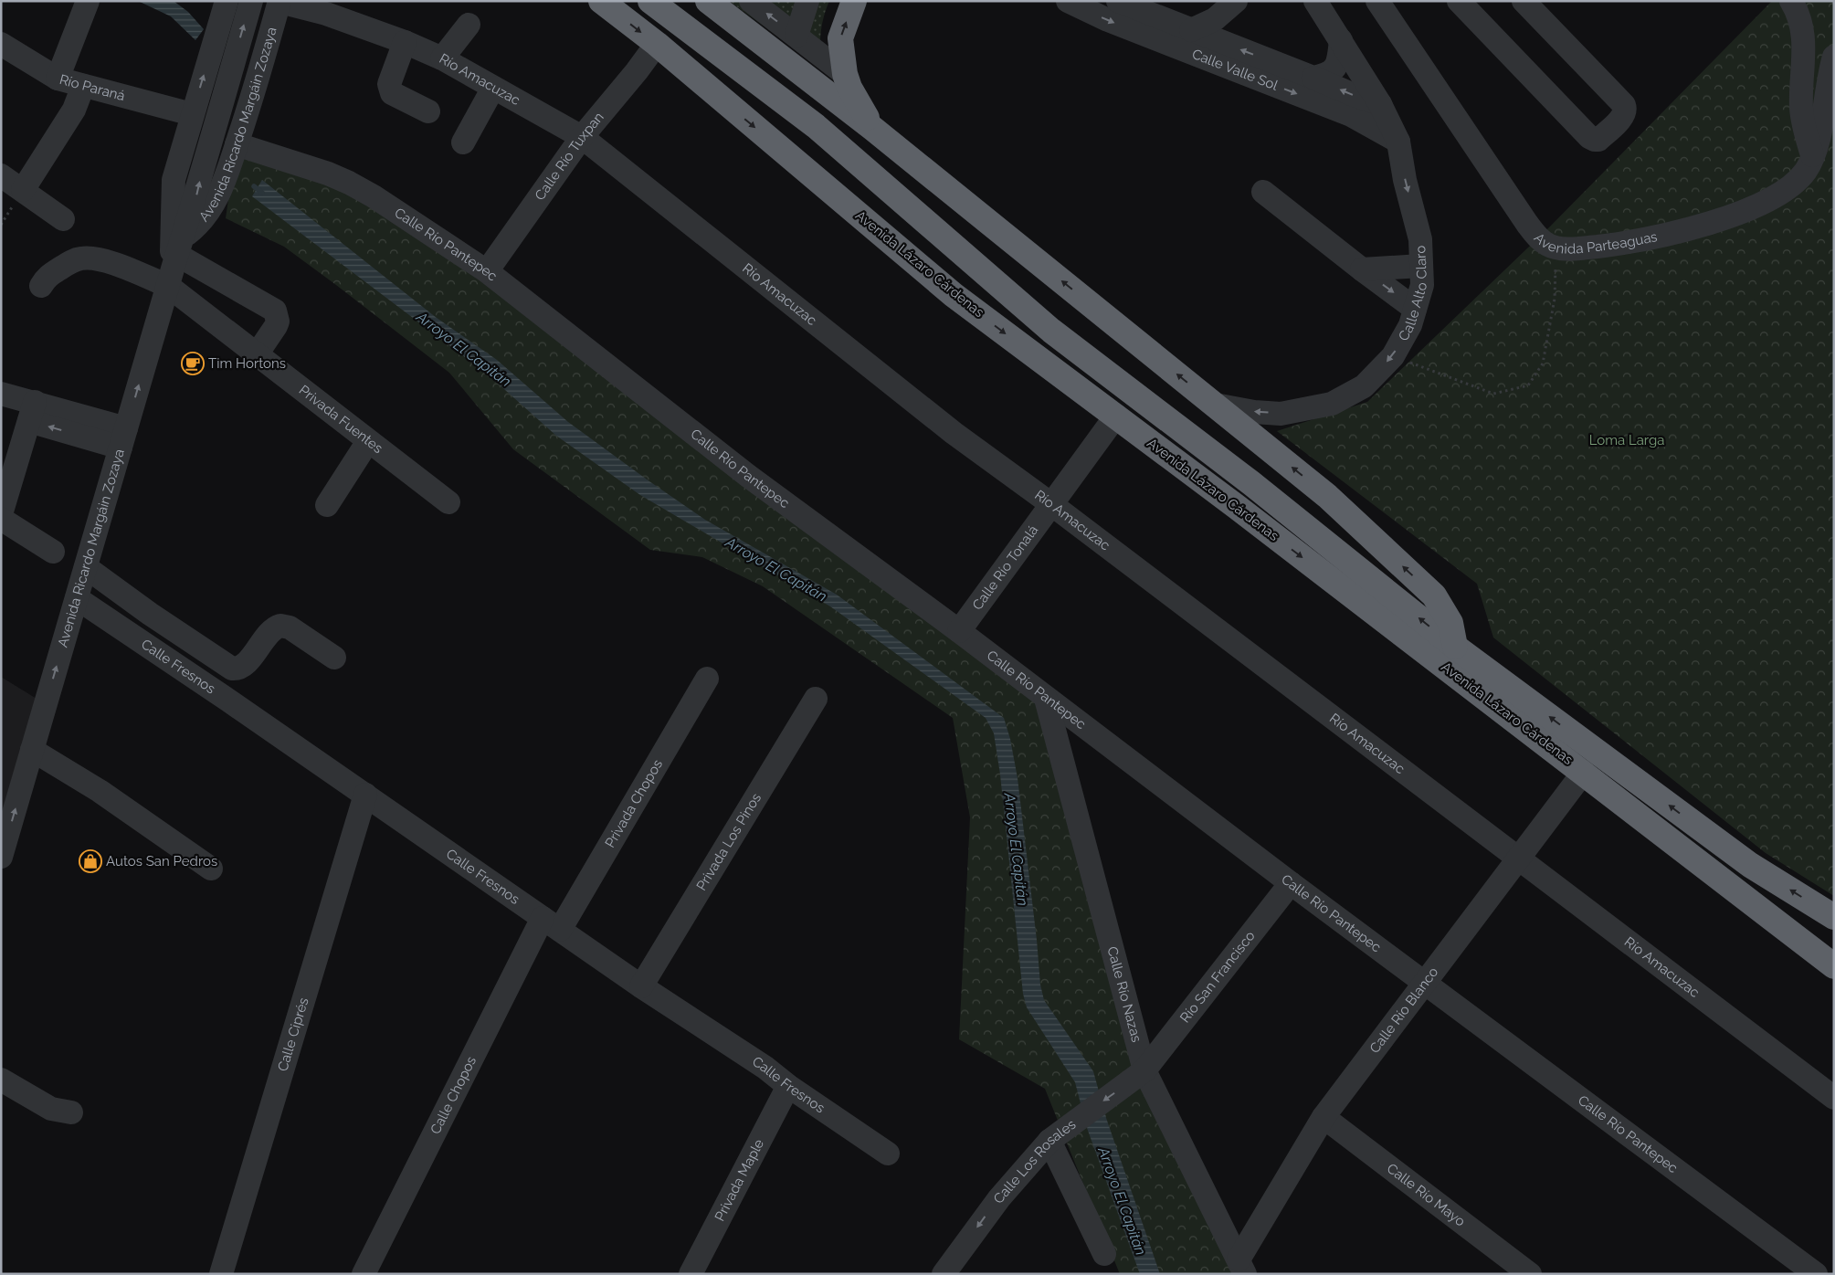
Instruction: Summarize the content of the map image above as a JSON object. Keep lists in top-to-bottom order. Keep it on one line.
{"streets":{"highway":["Avenida Lázaro Cárdenas"],"street":["Calle Valle Sol","Río Amacuzac","Río Paraná","Avenida Ricardo Margáin Zozaya","Calle Río Tuxpan","Avenida Parteaguas","Calle Río Pantepec","Calle Alto Claro","Privada Fuentes","Calle Río Tonalá","Calle Fresnos","Privada Chopos","Privada Los Pinos","Río San Francisco","Calle Río Nazas","Calle Río Blanco","Calle Ciprés","Calle Chopos","Calle Los Rosales","Privada Maple","Calle Río Mayo"]},"crossings":[["Calle Valle Sol","Calle Alto Claro"],["Río Amacuzac","Avenida Ricardo Margáin Zozaya"],["Río Amacuzac","Calle Río Tuxpan"],["Río Amacuzac","Calle Río Tonalá"],["Río Amacuzac","Calle Río Blanco"],["Avenida Ricardo Margáin Zozaya","Calle Río Pantepec"],["Avenida Ricardo Margáin Zozaya","Privada Fuentes"],["Avenida Ricardo Margáin Zozaya","Calle Fresnos"],["Calle Río Tuxpan","Calle Río Pantepec"],["Calle Río Tuxpan","Avenida Lázaro Cárdenas"],["Calle Río Pantepec","Calle Río Tonalá"],["Calle Río Pantepec","Río San Francisco"],["Calle Río Pantepec","Calle Río Nazas"],["Calle Río Pantepec","Calle Río Blanco"],["Avenida Lázaro Cárdenas","Calle Río Tonalá"],["Avenida Lázaro Cárdenas","Calle Río Blanco"],["Calle Fresnos","Privada Chopos"],["Calle Fresnos","Privada Los Pinos"],["Calle Fresnos","Calle Ciprés"],["Calle Fresnos","Calle Chopos"],["Calle Fresnos","Privada Maple"],["Privada Chopos","Calle Chopos"],["Río San Francisco","Calle Río Nazas"],["Río San Francisco","Calle Los Rosales"],["Calle Río Nazas","Calle Río Blanco"],["Calle Río Nazas","Calle Los Rosales"],["Calle Río Blanco","Calle Río Mayo"]],"one_way":["Calle Los Rosales"],"water":["Arroyo El Capitán"],"parks":["Loma Larga"],"places":{"cafe":["Tim Hortons"],"shop":["Autos San Pedros"]}}
